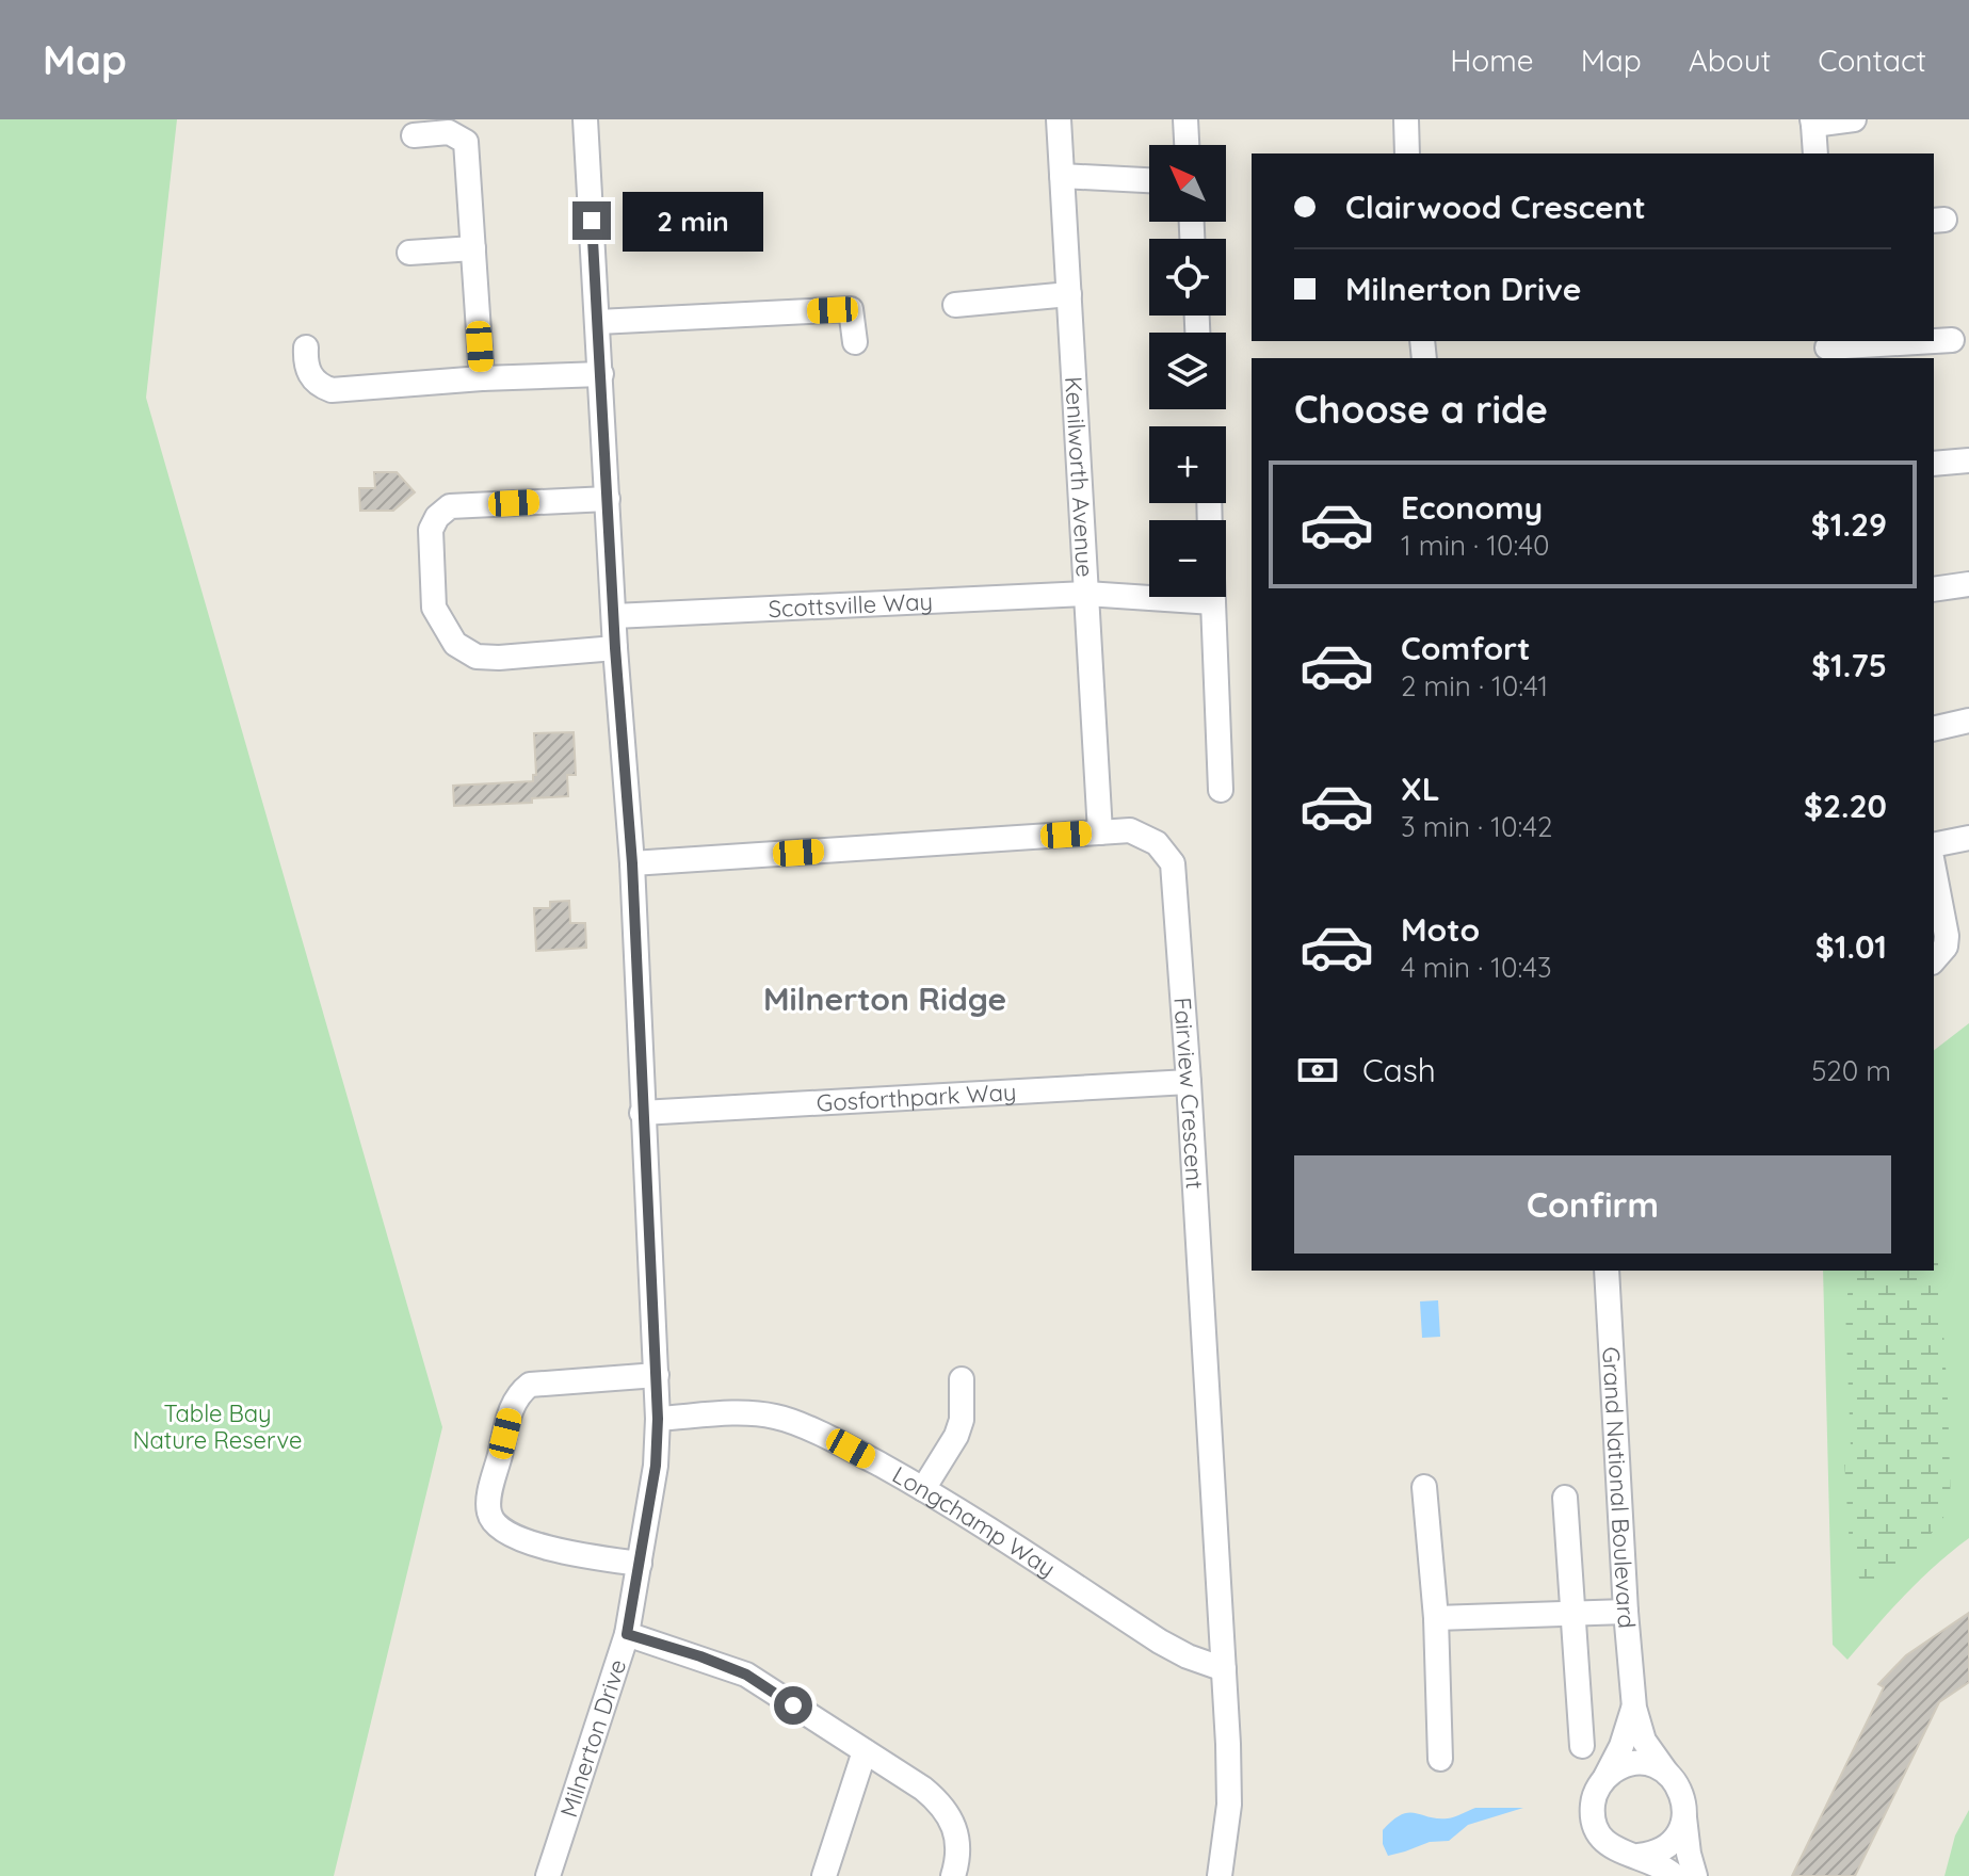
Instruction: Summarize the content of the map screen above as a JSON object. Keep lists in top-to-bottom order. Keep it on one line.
{"streets":{"street":["Kenilworth Avenue","Scottsville Way","Fairview Crescent","Gosforthpark Way","Grand National Boulevard","Longchamp Way","Milnerton Drive"]},"crossings":[["Kenilworth Avenue","Scottsville Way"],["Kenilworth Avenue","Fairview Crescent"],["Scottsville Way","Milnerton Drive"],["Fairview Crescent","Gosforthpark Way"],["Fairview Crescent","Longchamp Way"],["Fairview Crescent","Milnerton Drive"],["Gosforthpark Way","Milnerton Drive"],["Longchamp Way","Milnerton Drive"]],"districts":["Milnerton Ridge"],"parks":["Table Bay Nature Reserve"],"north":"top left","page":{"header":"Map","nav":["Home","Map","About","Contact"],"map_buttons":["+","−"],"banner":["Clairwood Crescent","Milnerton Drive"],"bubble":"2 min","heading":"Choose a ride","list":[{"name":"Economy","note":"1 min · 10:40","value":"$1.29"},{"name":"Comfort","note":"2 min · 10:41","value":"$1.75"},{"name":"XL","note":"3 min · 10:42","value":"$2.20"},{"name":"Moto","note":"4 min · 10:43","value":"$1.01"}],"pay":["Cash","520 m"],"buttons":"Confirm"}}
